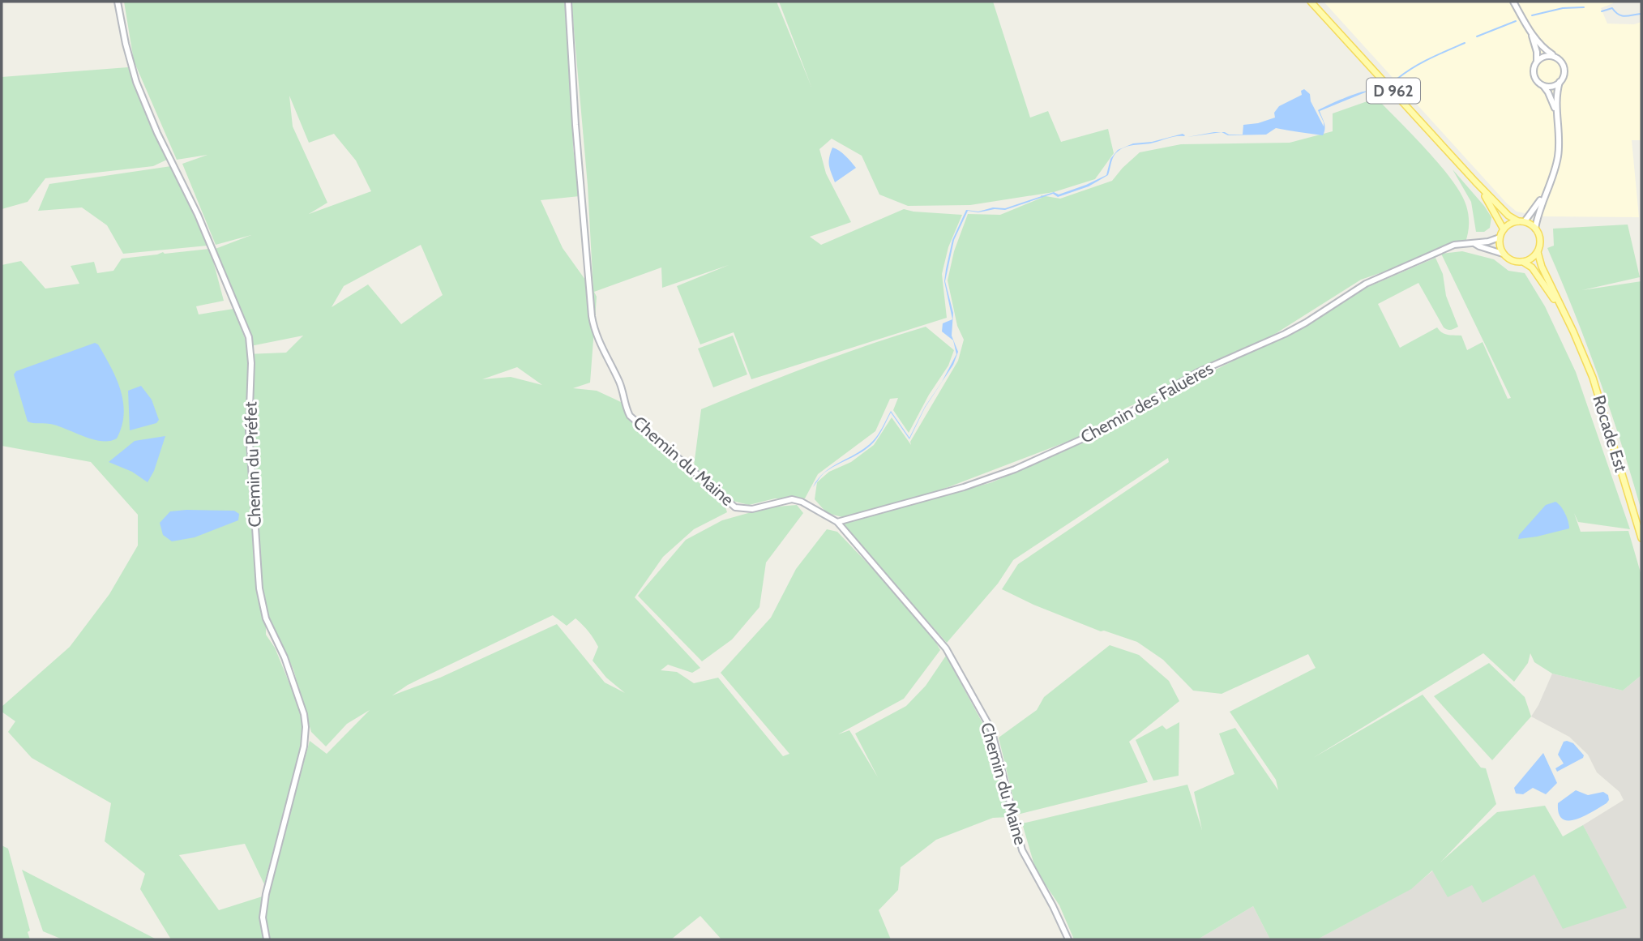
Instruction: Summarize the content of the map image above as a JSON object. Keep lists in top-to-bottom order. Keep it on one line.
{"streets":{"main road":["D 962","Rocade Est"],"street":["Chemin des Faluères","Chemin du Maine","Chemin du Préfet"]},"crossings":[["D 962","Chemin des Faluères"],["D 962","Rocade Est"],["Chemin des Faluères","Rocade Est"],["Chemin des Faluères","Chemin du Maine"]]}
